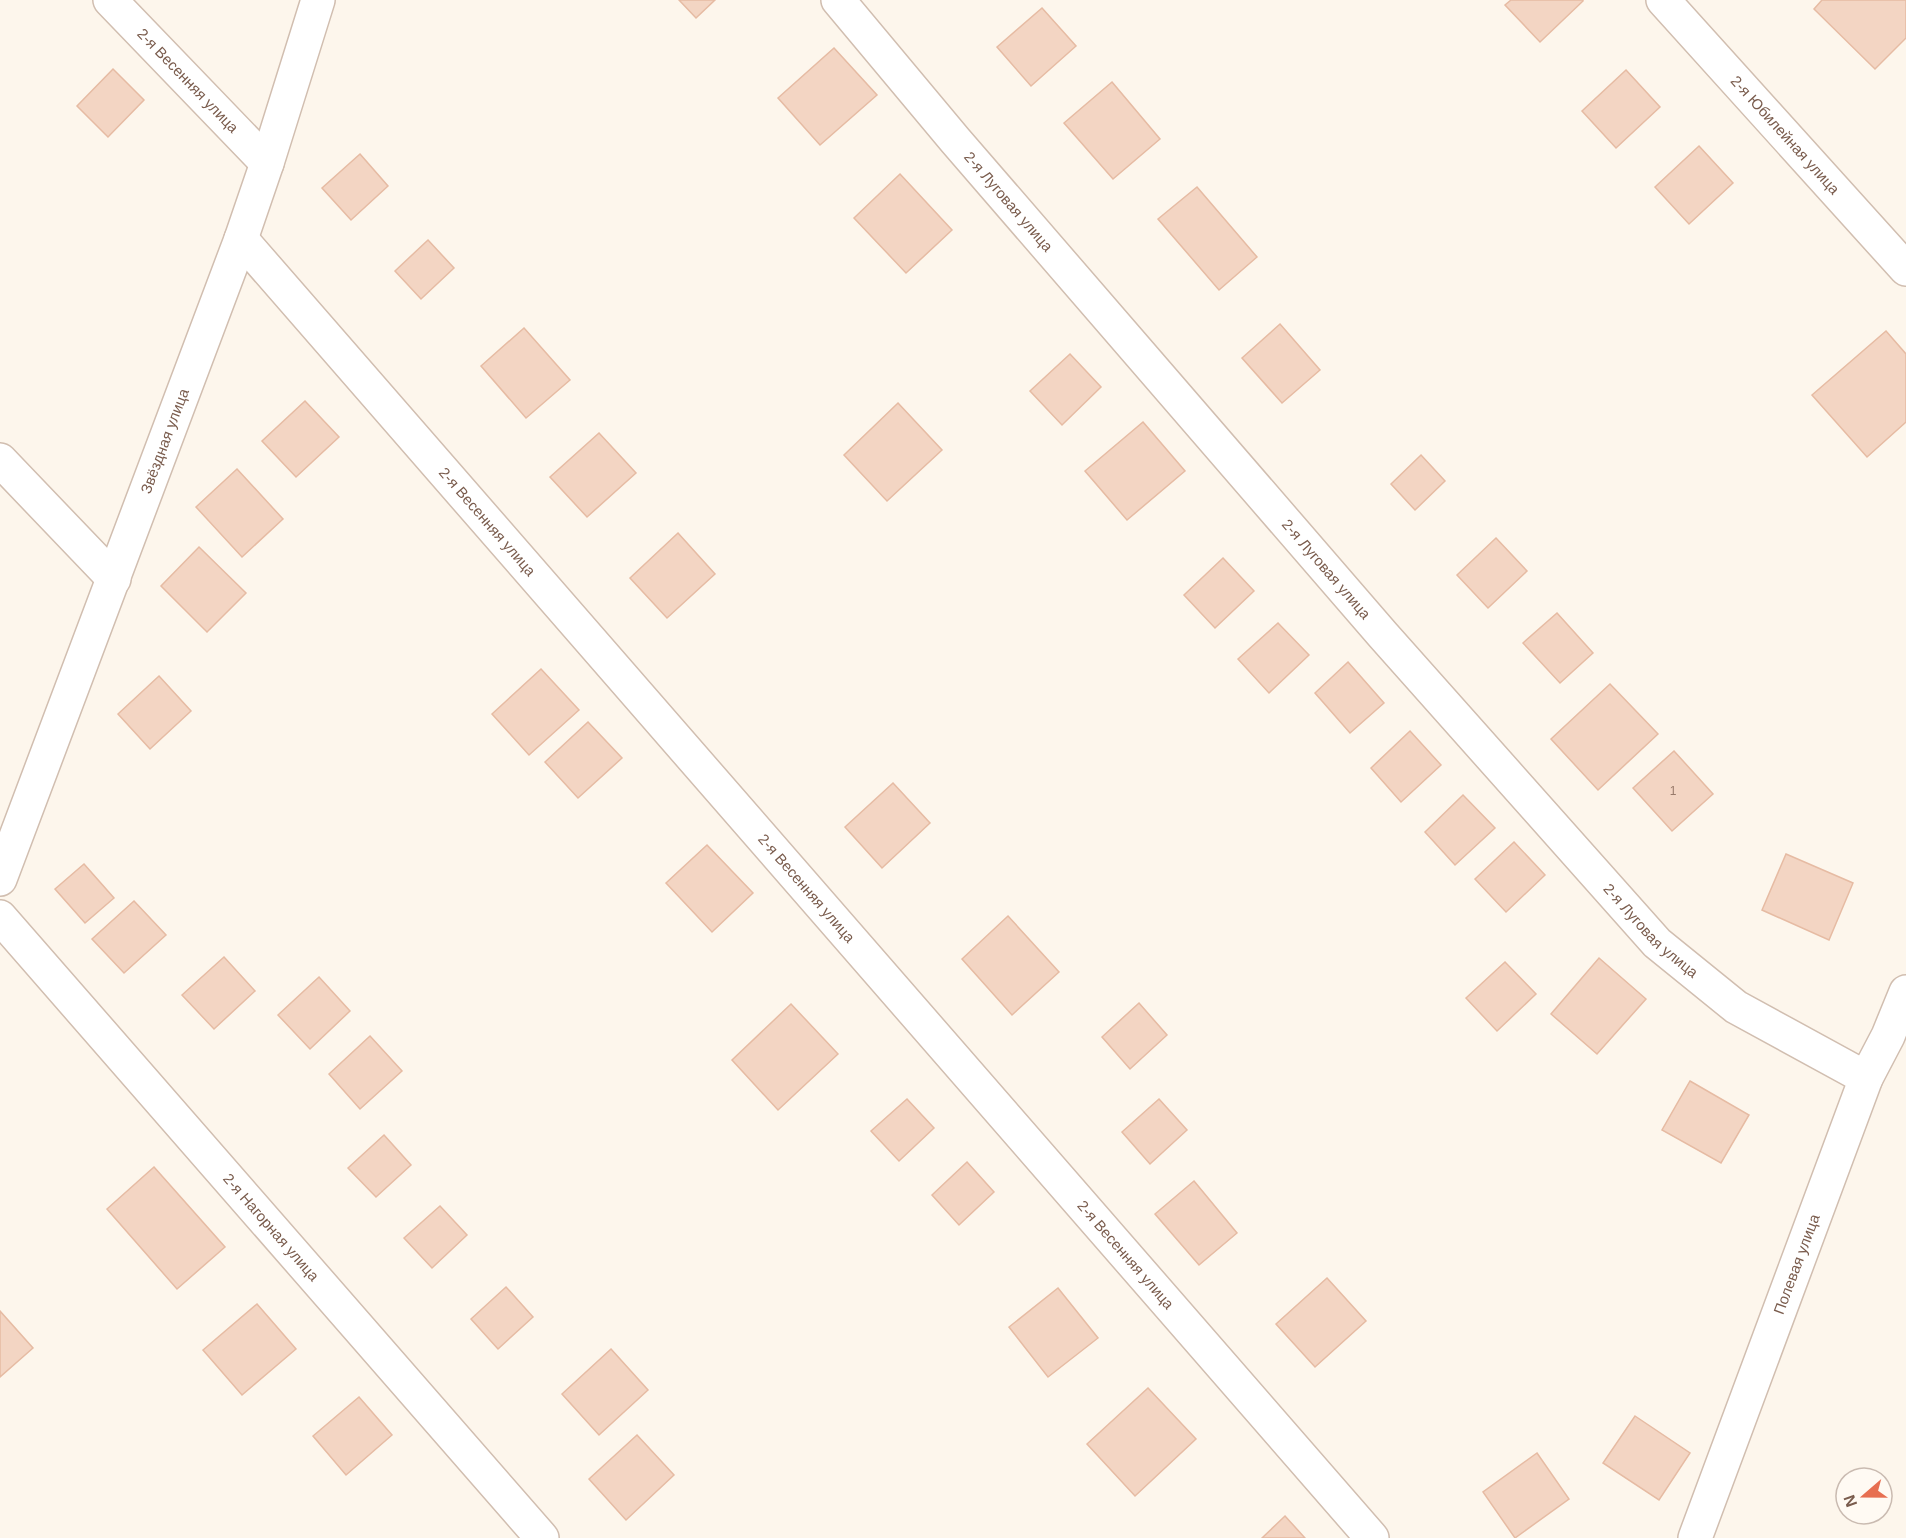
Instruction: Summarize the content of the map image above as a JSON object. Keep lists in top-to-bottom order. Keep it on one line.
{"streets":{"street":["2-я Весенняя улица","2-я Юбилейная улица","2-я Луговая улица","Звёздная улица","2-я Нагорная улица","Полевая улица"]},"crossings":[["2-я Весенняя улица","Звёздная улица"],["2-я Луговая улица","Полевая улица"]],"house_numbers":["1"],"north":"left"}
